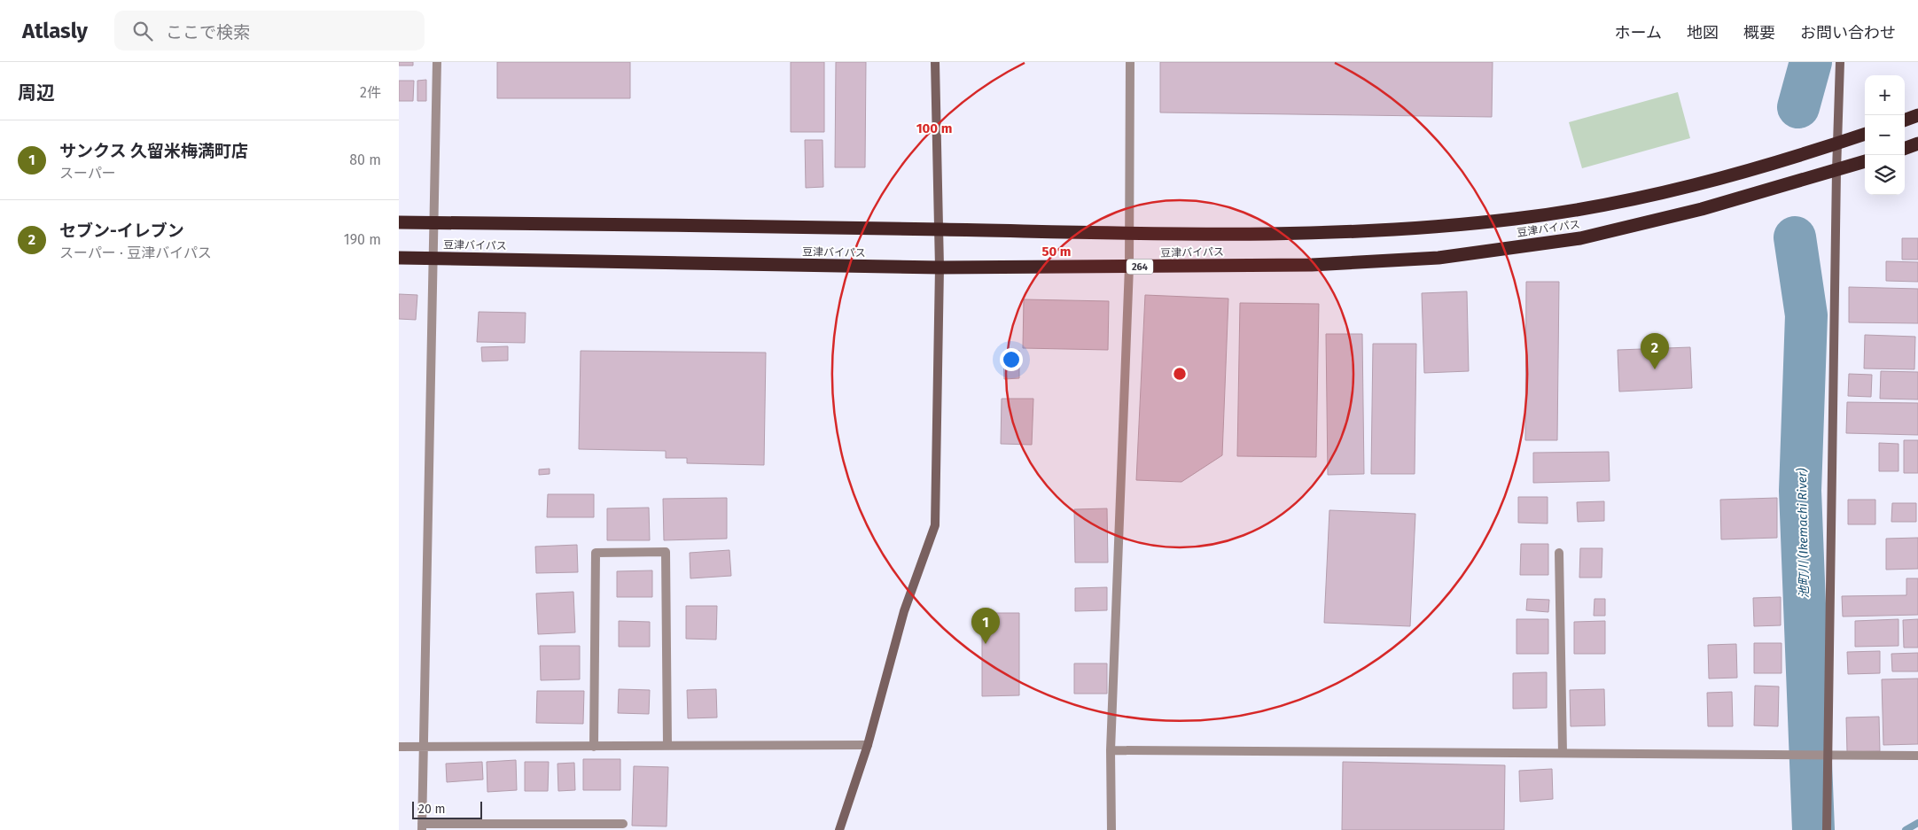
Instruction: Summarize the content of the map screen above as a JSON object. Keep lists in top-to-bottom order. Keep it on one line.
{"streets":{"highway":["豆津バイパス","264"]},"water":["池町川 (Ikemachi River)"],"scale_bar":"20 m","page":{"header":"Atlasly","search":"ここで検索","nav":["ホーム","地図","概要","お問い合わせ"],"heading":["周辺","2件"],"map_buttons":["+","−"],"list":[{"mark":"1","name":"サンクス 久留米梅満町店","note":"スーパー","value":"80 m"},{"mark":"2","name":"セブン-イレブン","note":"スーパー · 豆津バイパス","value":"190 m"}],"pins":["2","1"],"scale":"20 m"},"rings":["100 m","50 m"]}
